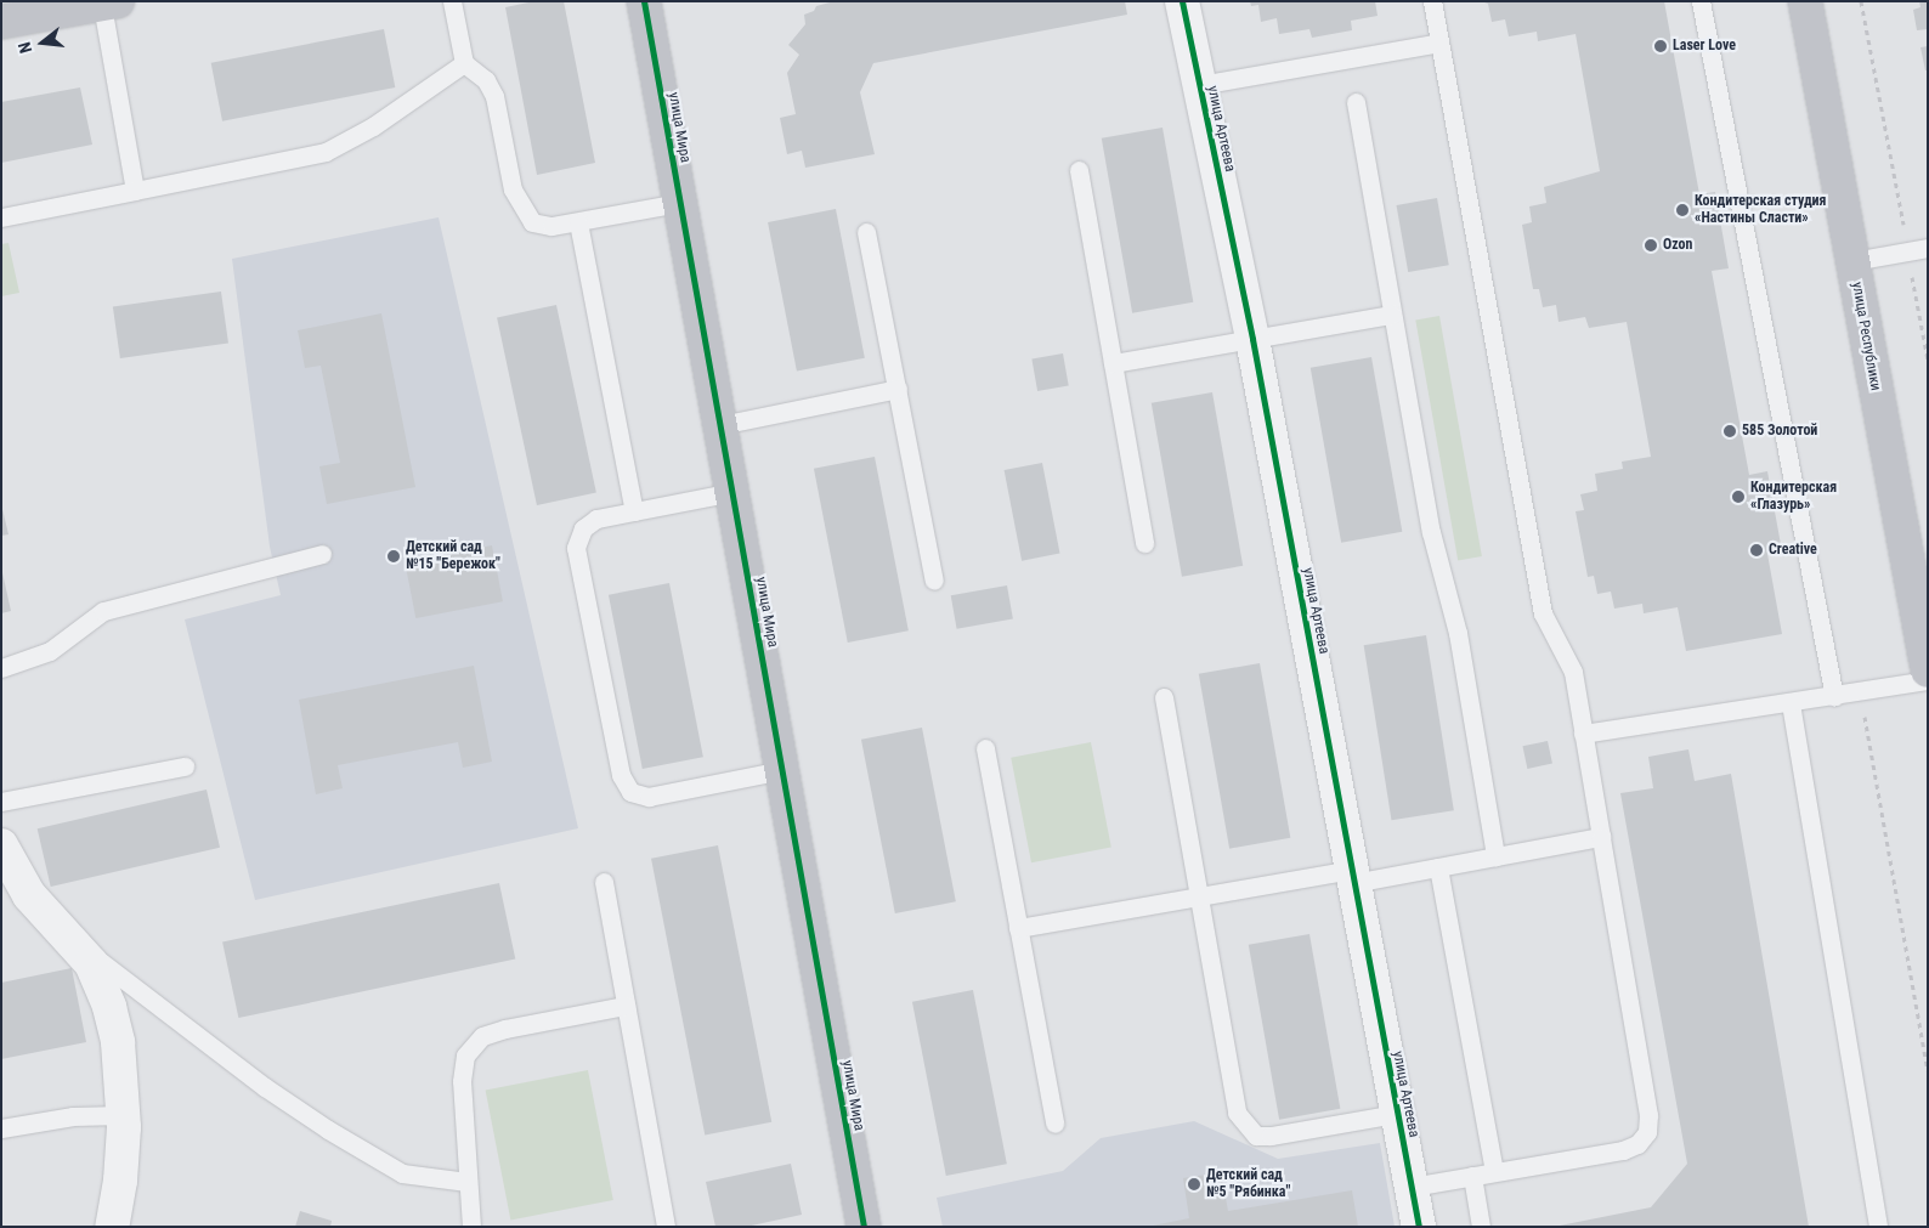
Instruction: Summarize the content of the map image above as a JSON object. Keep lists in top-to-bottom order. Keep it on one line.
{"streets":{"street":["улица Мира","улица Артеева","улица Республики"]},"places":["Laser Love","Кондитерская студия «Настины Сласти»","Ozon","585 Золотой","Кондитерская «Глазурь»","Creative","Детский сад №15 \"Бережок\"","Детский сад №5 \"Рябинка\""],"north":"left"}
